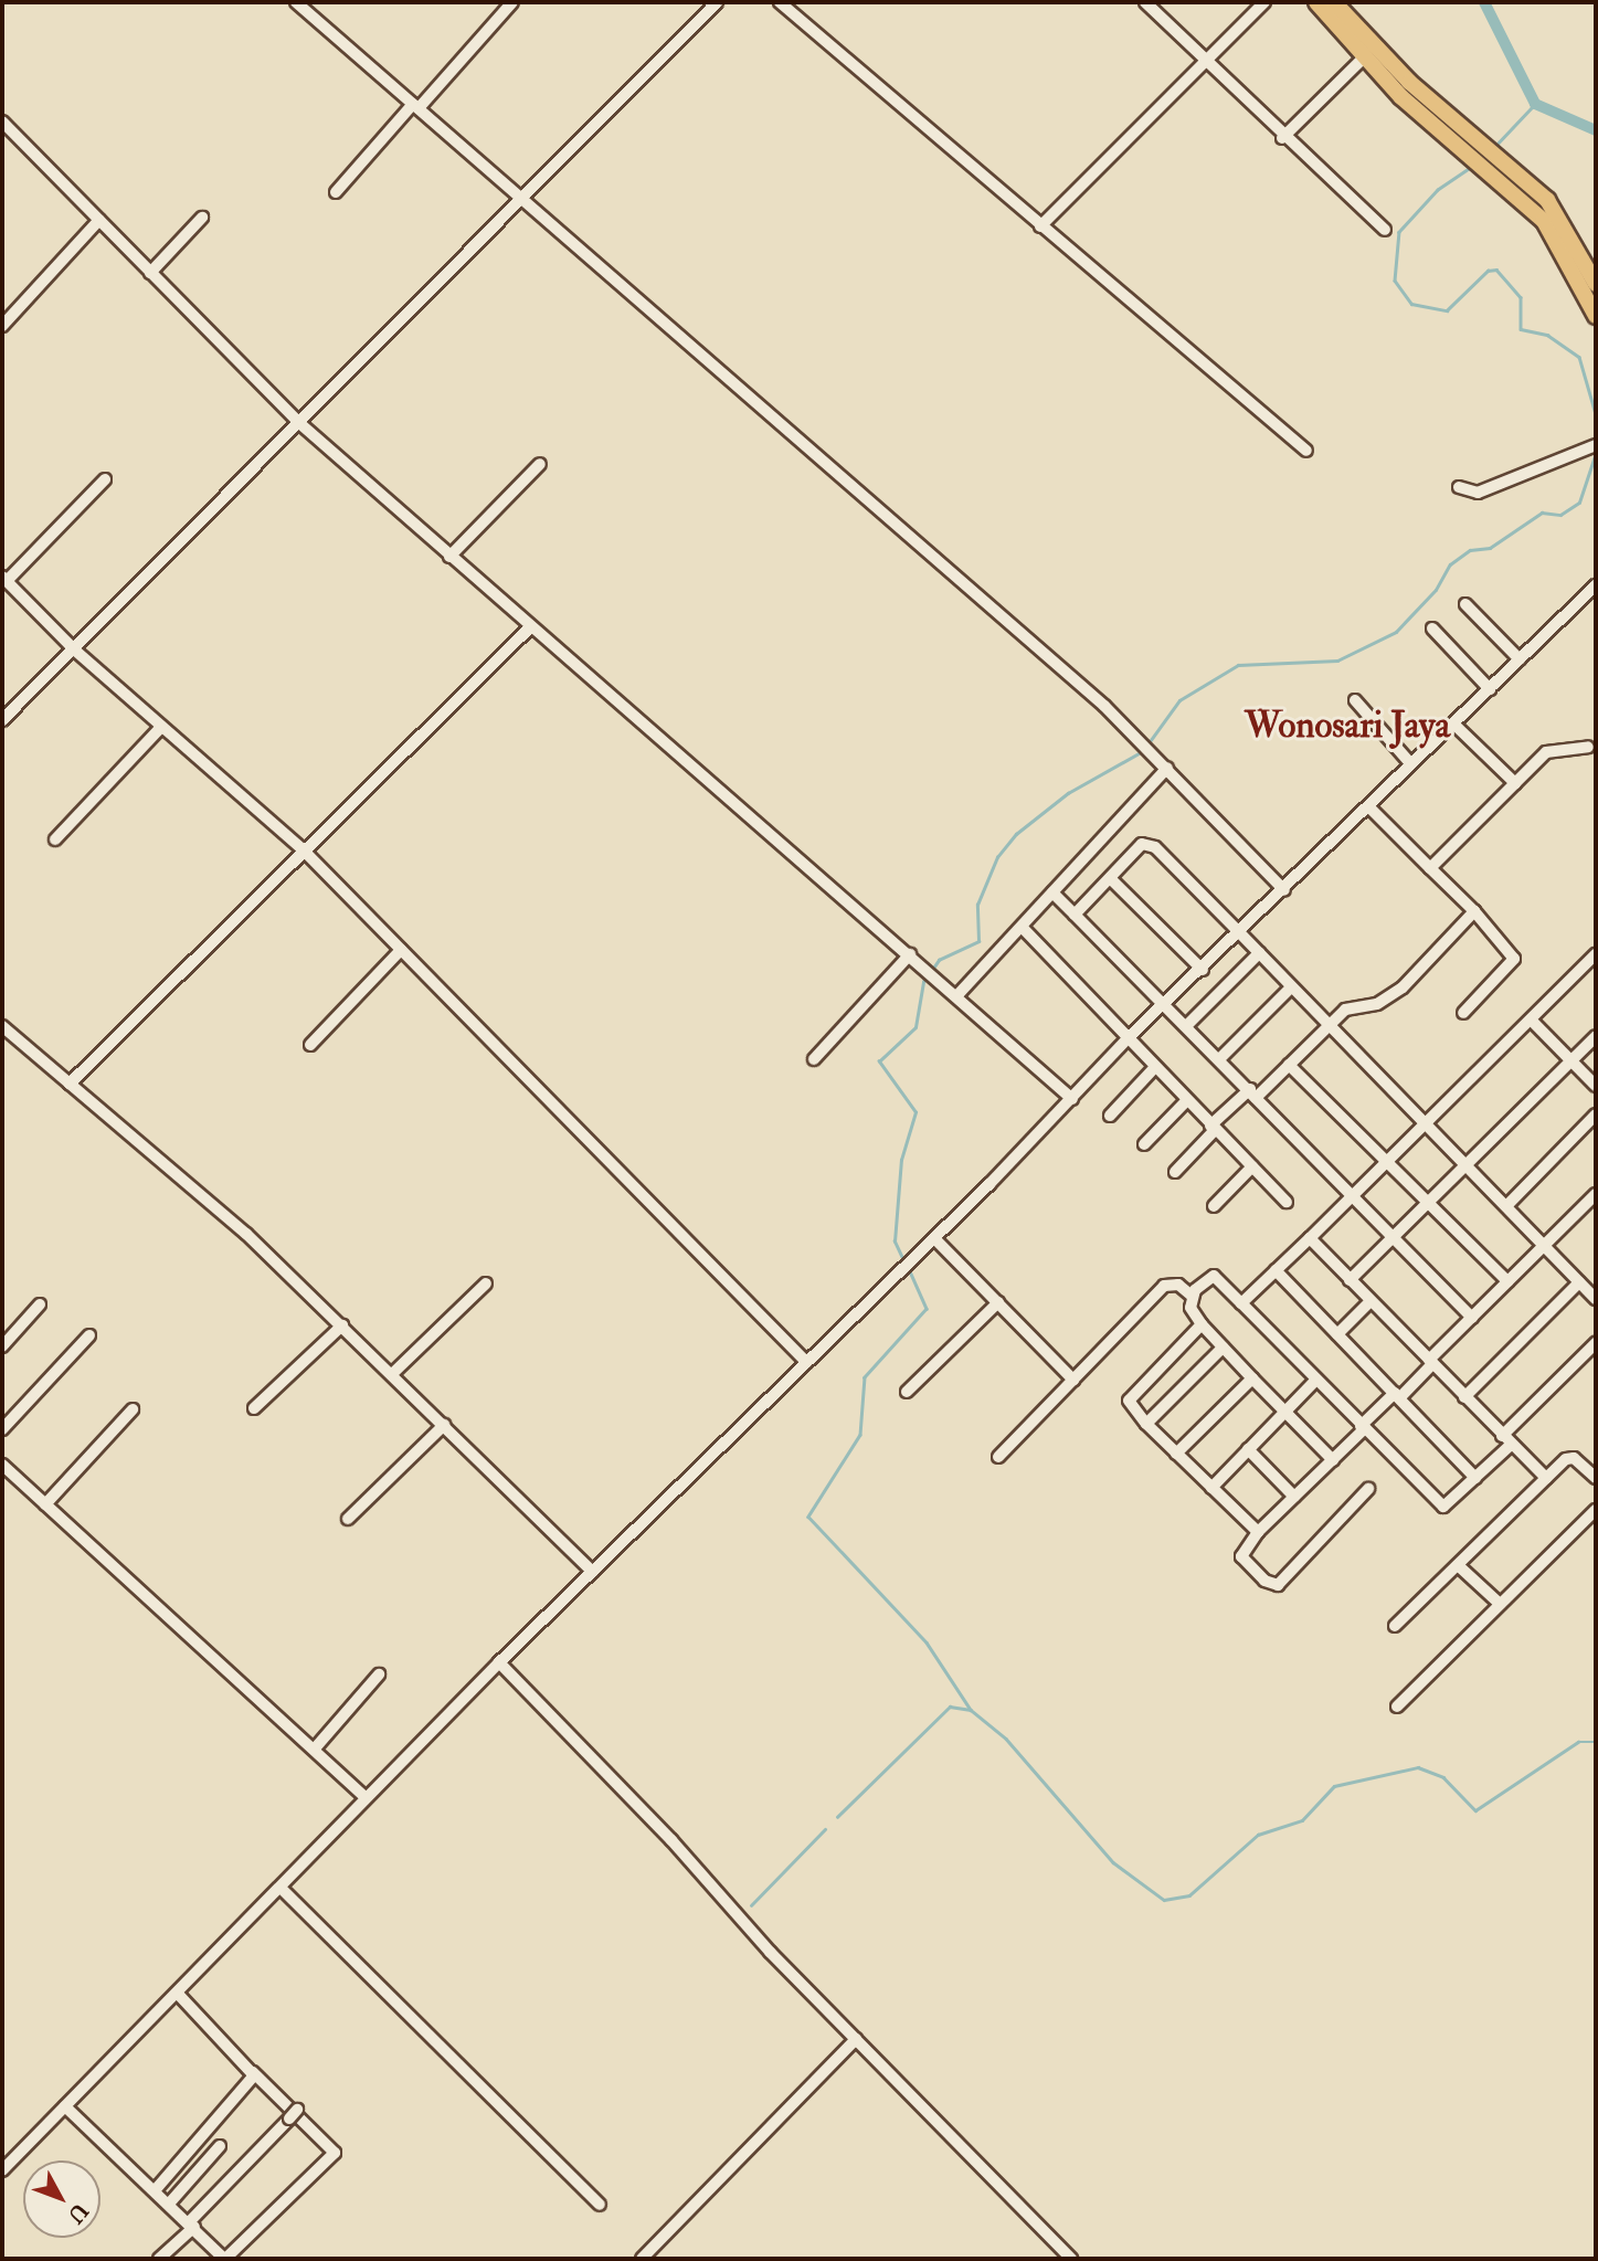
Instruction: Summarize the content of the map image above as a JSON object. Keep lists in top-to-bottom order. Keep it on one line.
{"districts":["Wonosari Jaya"],"north":"bottom right"}
